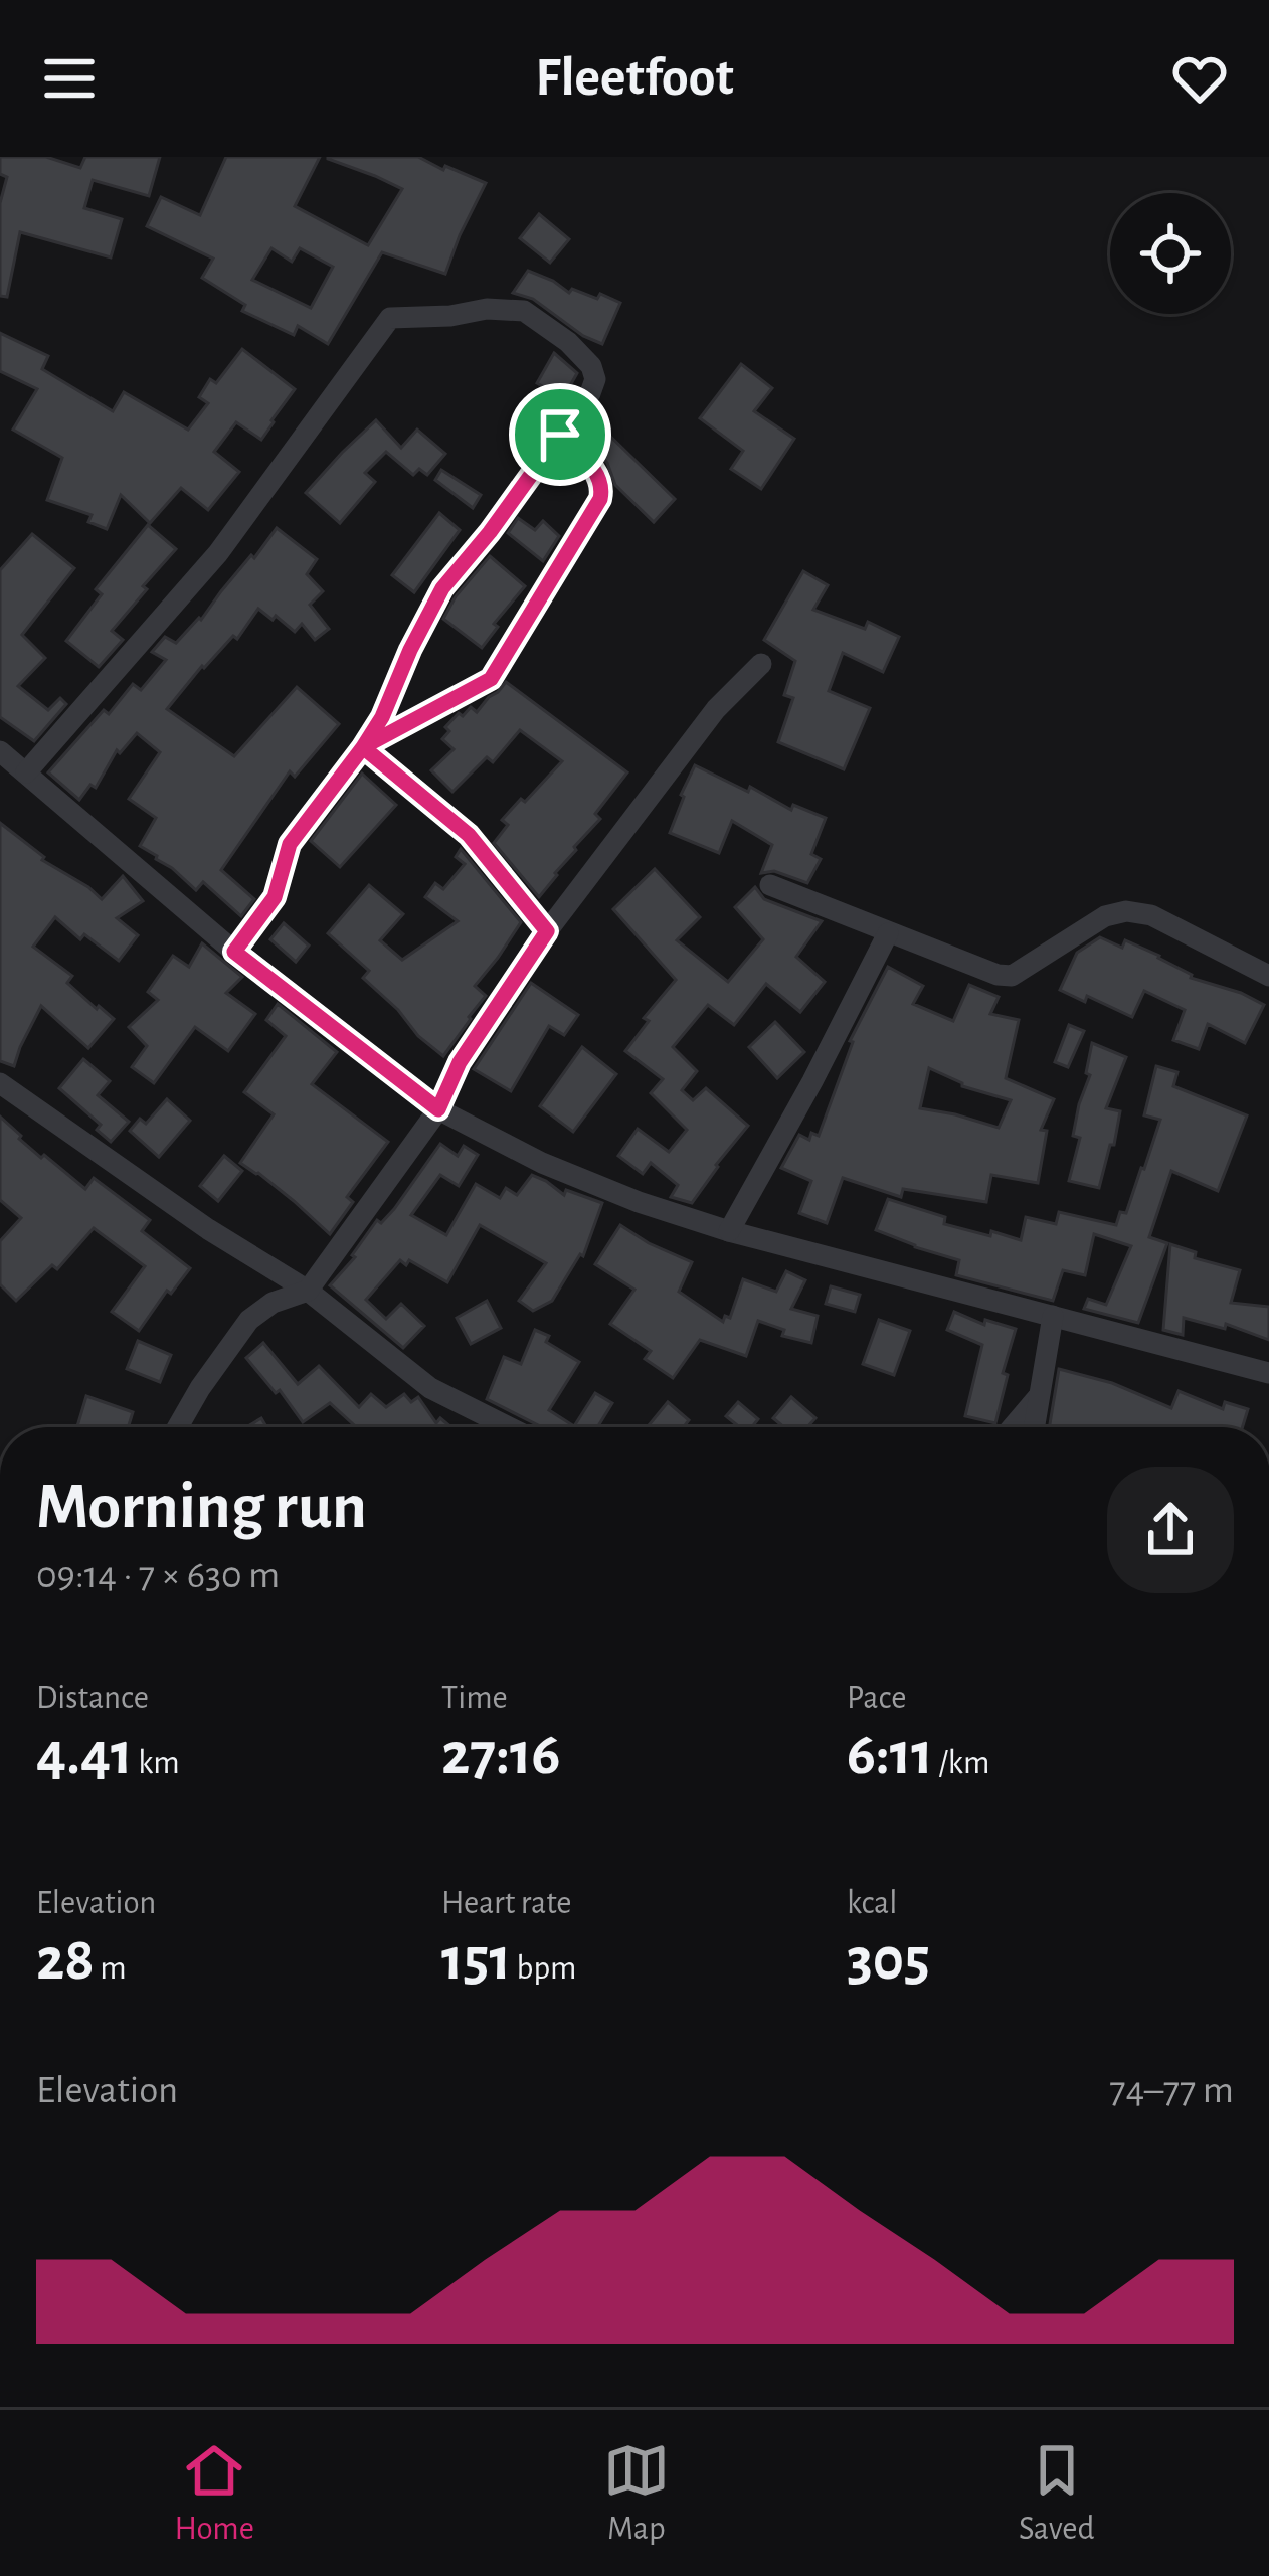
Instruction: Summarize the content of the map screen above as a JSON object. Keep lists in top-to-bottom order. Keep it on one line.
{"page":{"header":"Fleetfoot","heading":["Morning run","09:14 · 7 × 630 m"],"stats":[["Distance","4.41 km"],["Time","27:16"],["Pace","6:11 /km"],["Elevation","28 m"],["Heart rate","151 bpm"],["kcal","305"]],"chart":["Elevation","74–77 m"],"tabs":["Home","Map","Saved"]}}
